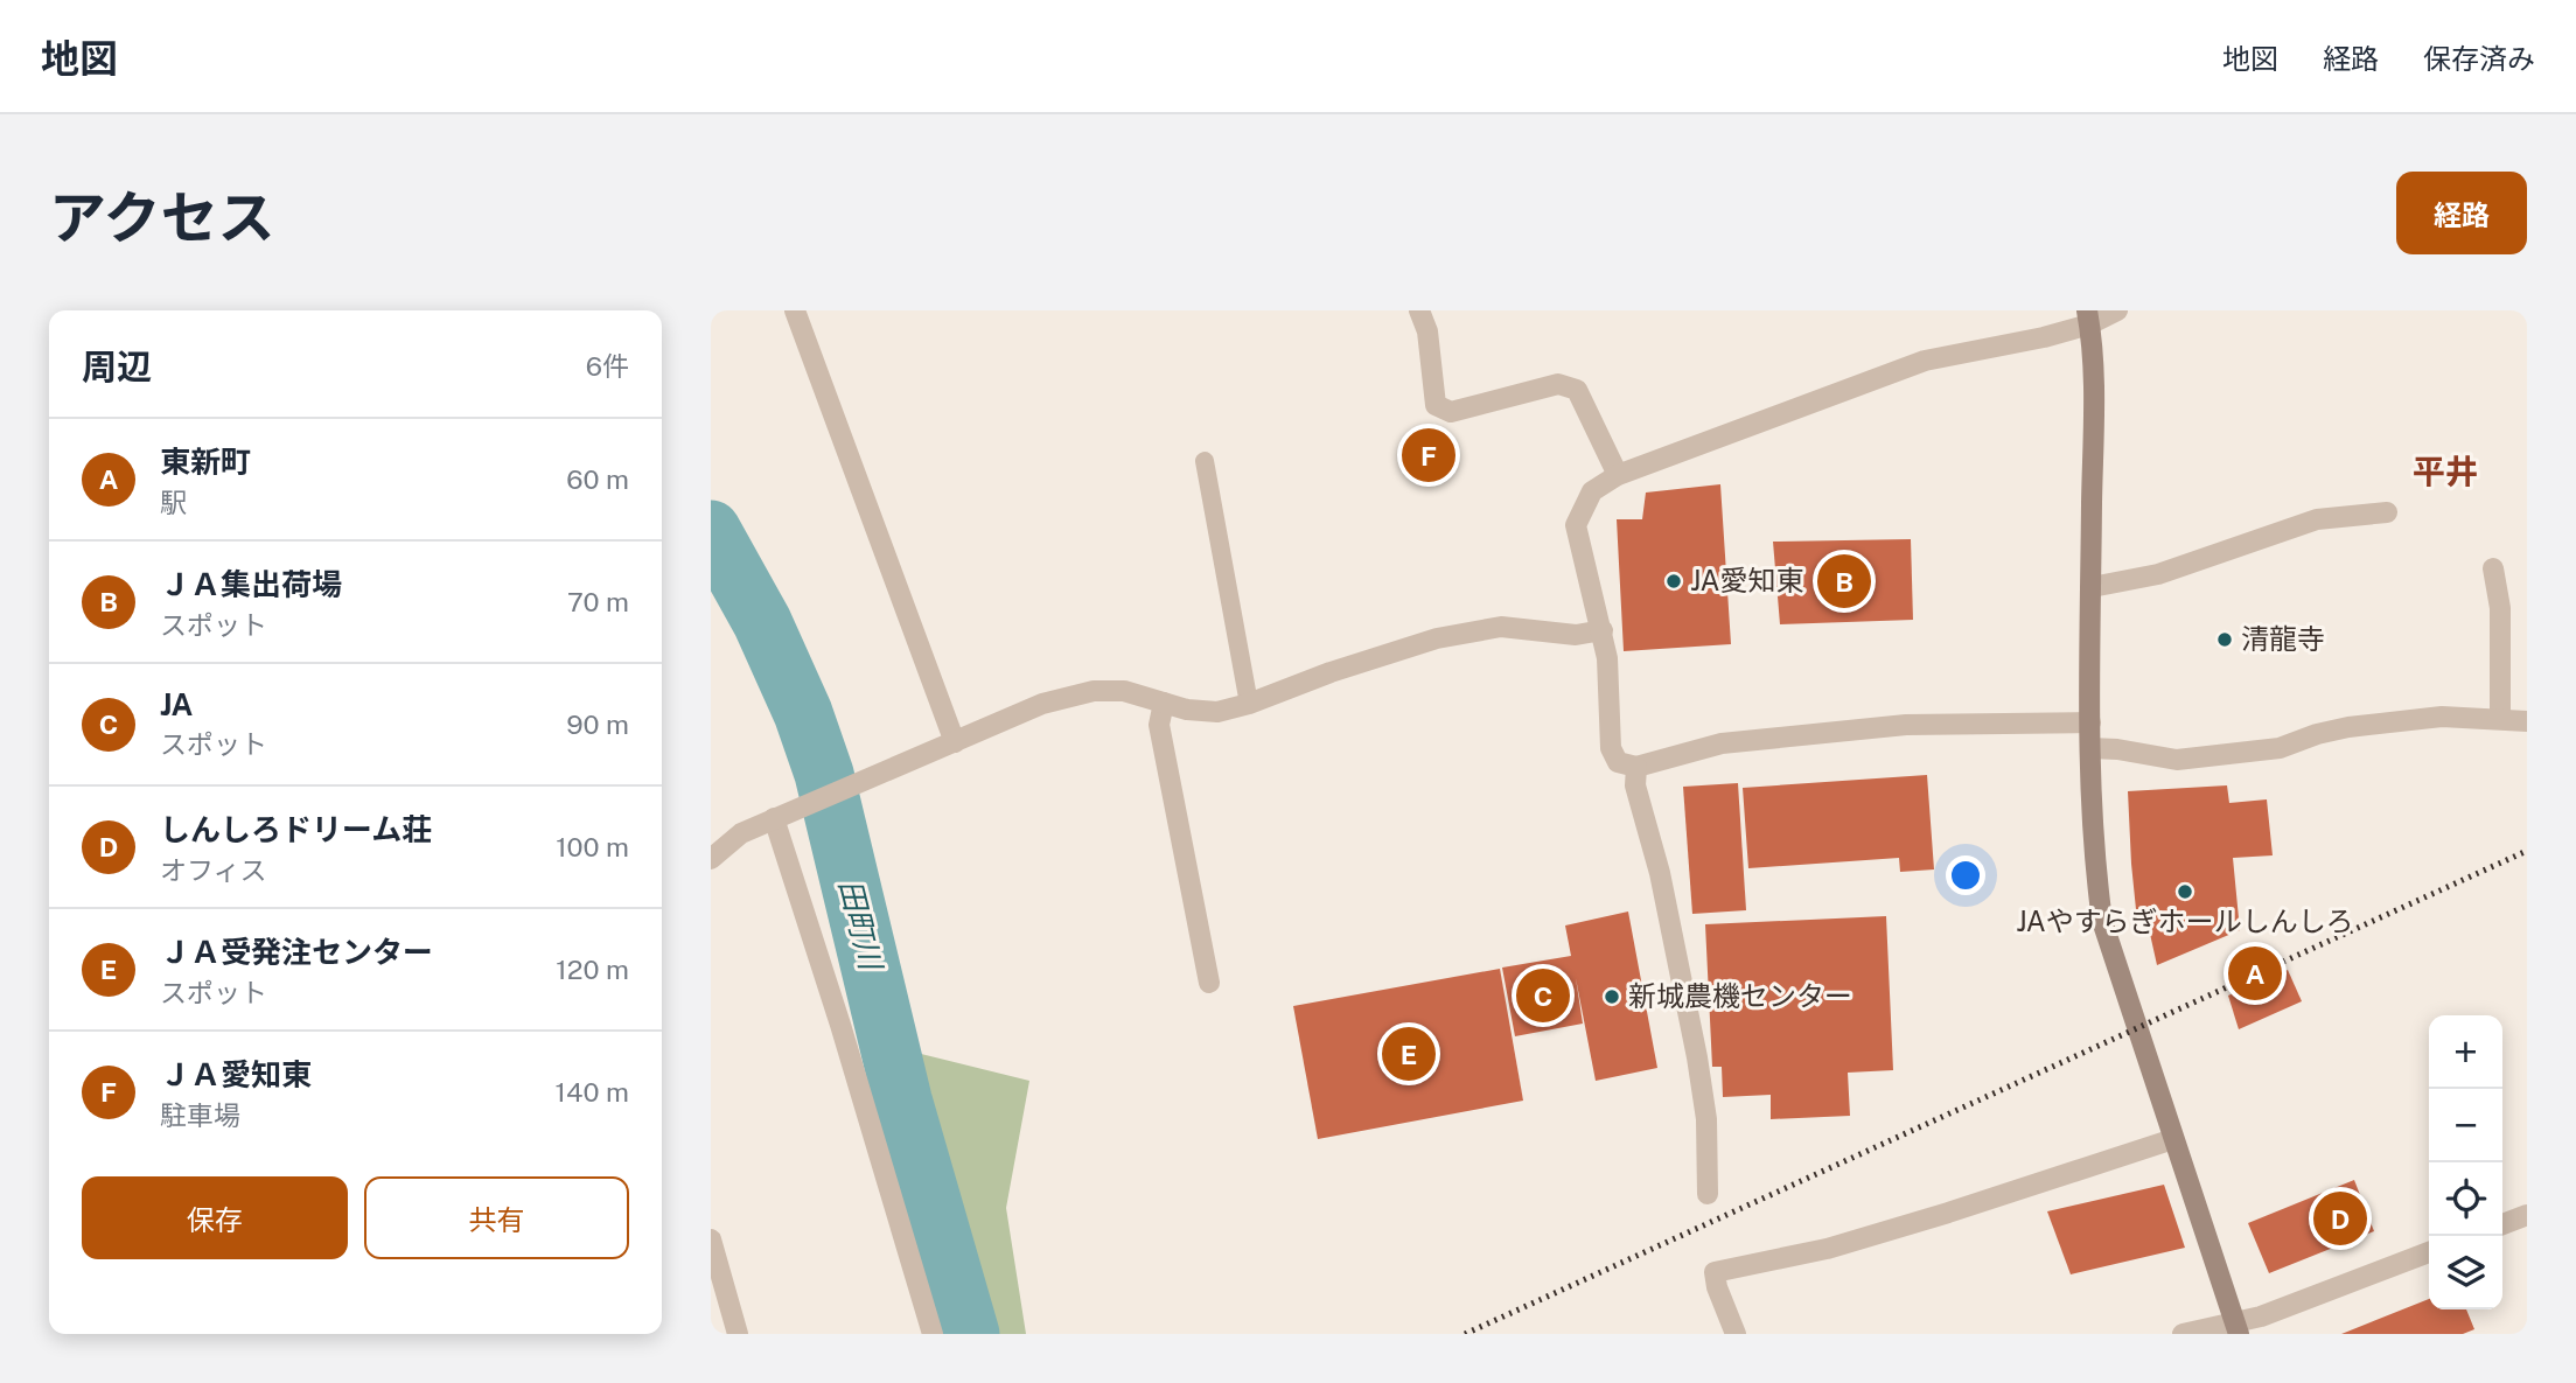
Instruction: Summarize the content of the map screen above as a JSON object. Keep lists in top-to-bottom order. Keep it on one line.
{"districts":["平井"],"water":["田町川"],"places":["JA愛知東","清龍寺","JAやすらぎホールしんしろ","新城農機センター"],"page":{"header":"地図","nav":["地図","経路","保存済み"],"title":"アクセス","buttons":["経路",["保存","共有"]],"heading":["周辺","6件"],"list":[{"mark":"A","name":"東新町","note":"駅","value":"60 m"},{"mark":"B","name":"ＪＡ集出荷場","note":"スポット","value":"70 m"},{"mark":"C","name":"JA","note":"スポット","value":"90 m"},{"mark":"D","name":"しんしろドリーム荘","note":"オフィス","value":"100 m"},{"mark":"E","name":"ＪＡ受発注センター","note":"スポット","value":"120 m"},{"mark":"F","name":"ＪＡ愛知東","note":"駐車場","value":"140 m"}],"pins":["F","B","A","C","E","D"],"map_buttons":["+","−"]}}
